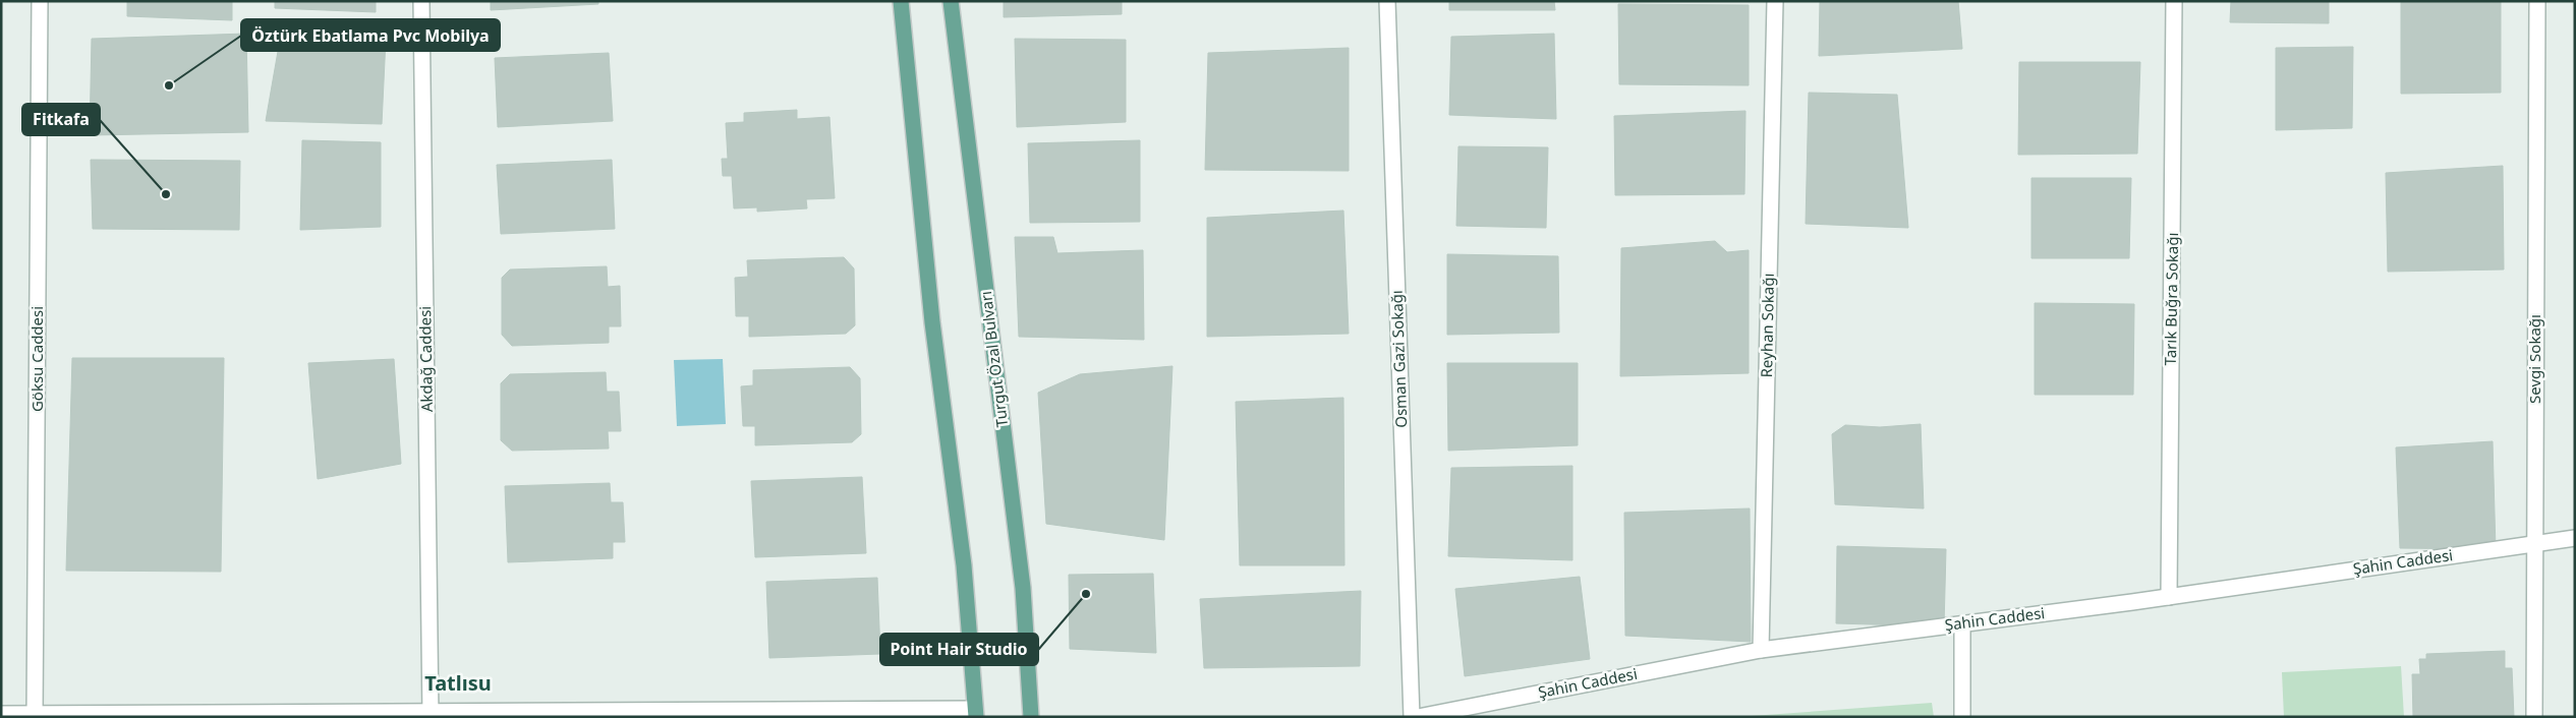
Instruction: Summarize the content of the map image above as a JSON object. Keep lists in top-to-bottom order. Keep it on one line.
{"streets":{"main road":["Turgut Özal Bulvarı"],"street":["Tarık Buğra Sokağı","Reyhan Sokağı","Göksu Caddesi","Akdağ Caddesi","Osman Gazi Sokağı","Sevgi Sokağı","Şahin Caddesi"]},"crossings":[["Tarık Buğra Sokağı","Şahin Caddesi"],["Reyhan Sokağı","Şahin Caddesi"],["Sevgi Sokağı","Şahin Caddesi"]],"districts":["Tatlısu"],"places":["Öztürk Ebatlama Pvc Mobilya","Fitkafa","Point Hair Studio"]}
